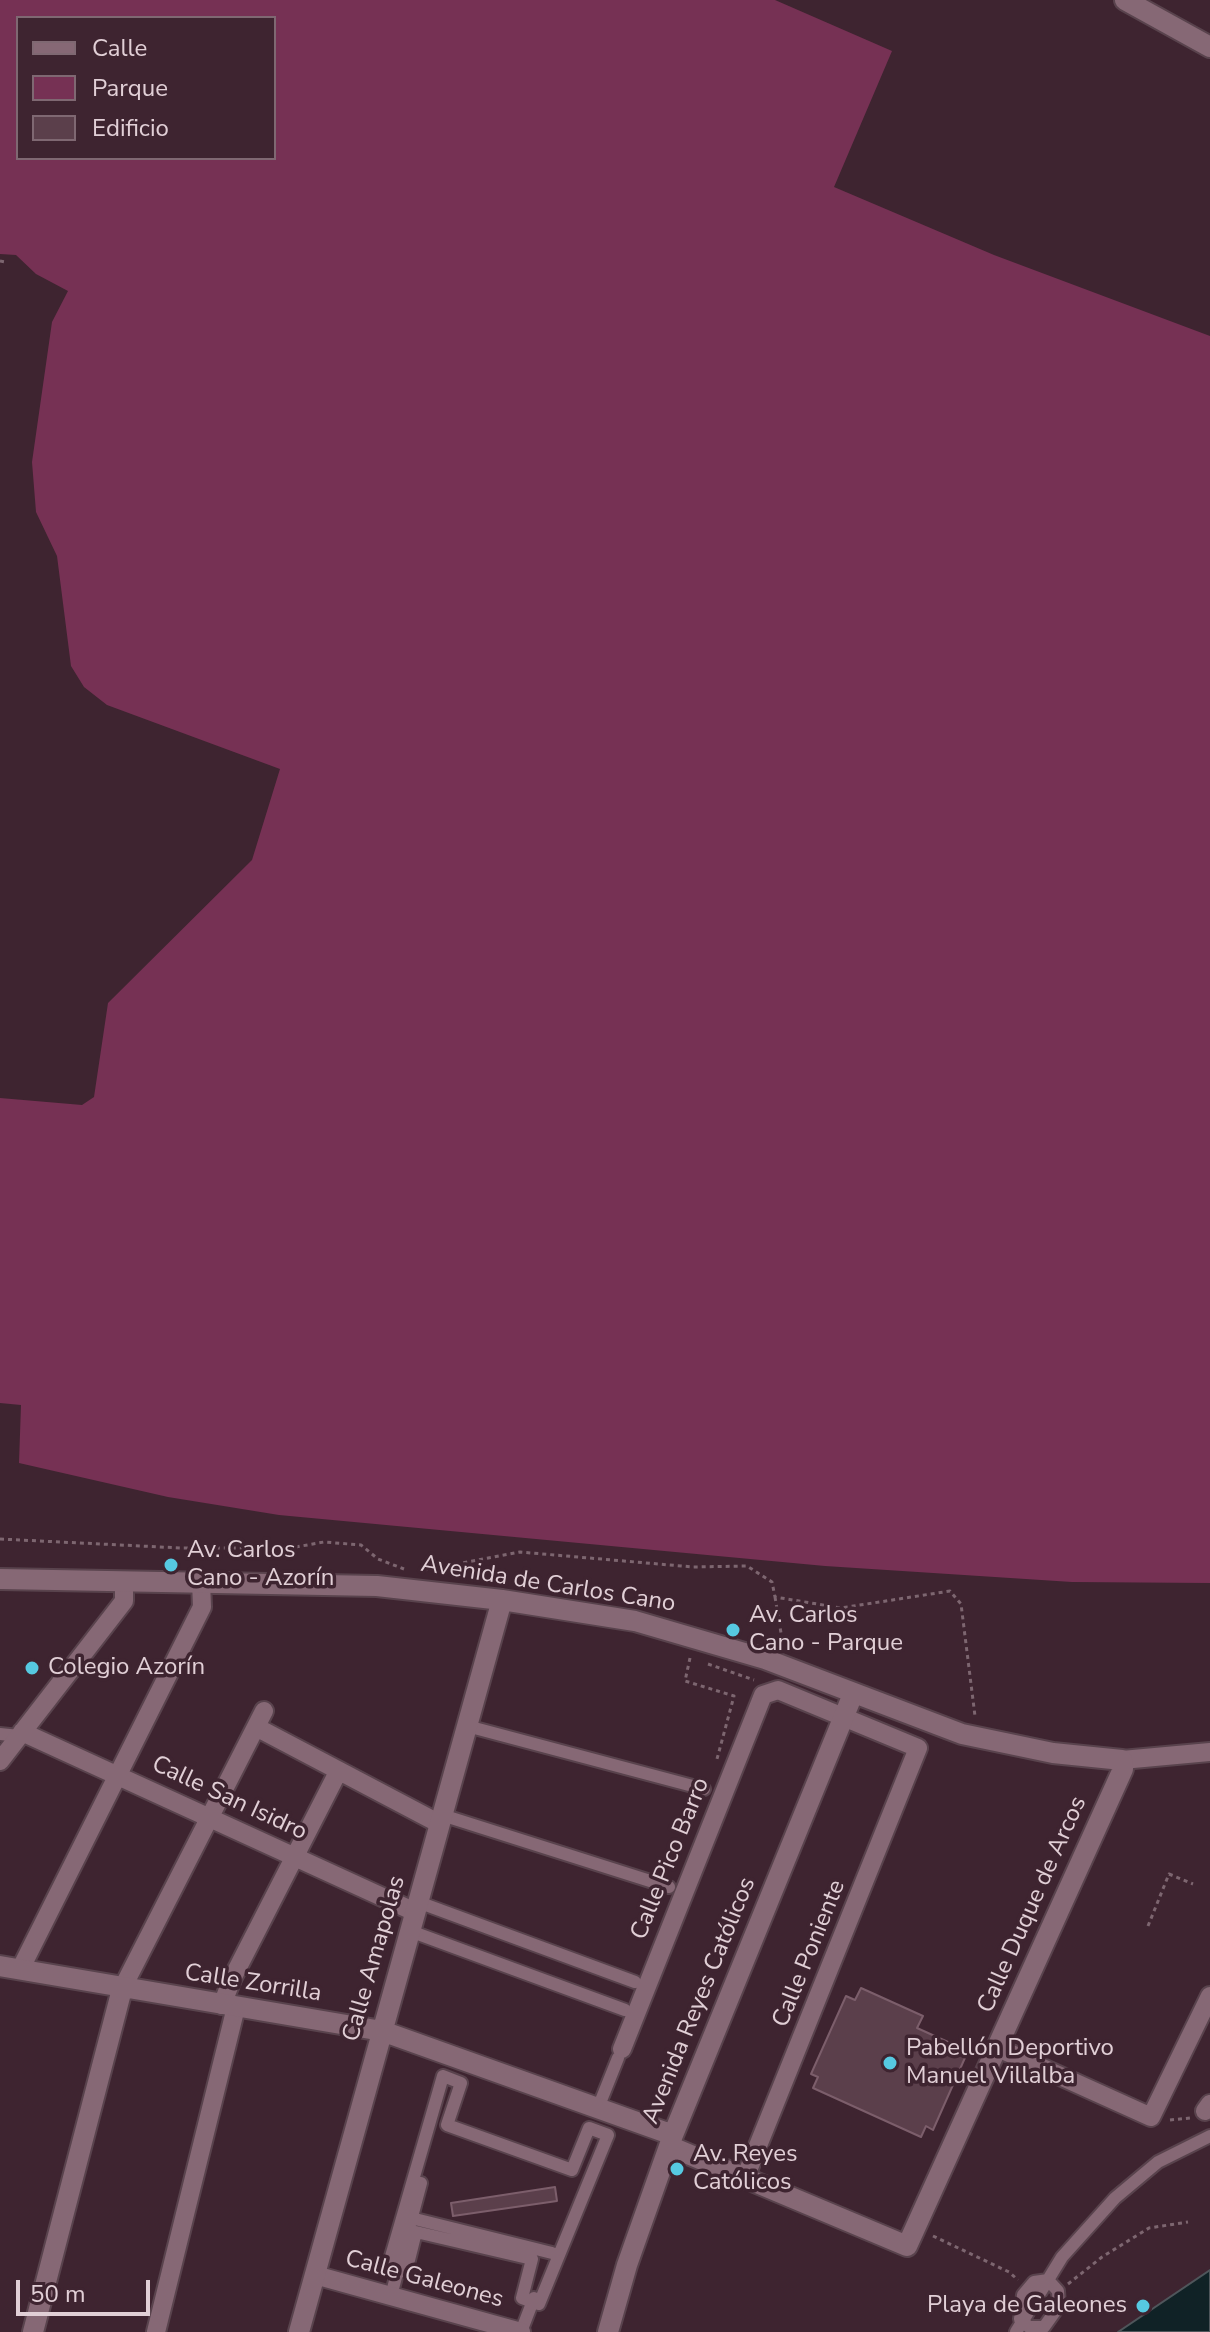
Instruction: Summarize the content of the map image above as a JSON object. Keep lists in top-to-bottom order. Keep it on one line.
{"streets":{"street":["Avenida de Carlos Cano","Calle San Isidro","Calle Pico Barro","Calle Duque de Arcos","Calle Poniente","Calle Amapolas","Calle Zorrilla","Avenida Reyes Católicos","Calle Galeones"]},"crossings":[["Avenida de Carlos Cano","Calle Duque de Arcos"],["Avenida de Carlos Cano","Calle Amapolas"],["Avenida de Carlos Cano","Avenida Reyes Católicos"],["Calle San Isidro","Calle Amapolas"],["Calle Pico Barro","Calle Zorrilla"],["Calle Duque de Arcos","Calle Zorrilla"],["Calle Poniente","Calle Zorrilla"],["Calle Poniente","Avenida Reyes Católicos"],["Calle Amapolas","Calle Zorrilla"],["Calle Amapolas","Calle Galeones"],["Calle Zorrilla","Avenida Reyes Católicos"]],"places":["Av. Carlos Cano - Azorín","Av. Carlos Cano - Parque","Colegio Azorín","Pabellón Deportivo Manuel Villalba","Av. Reyes Católicos","Playa de Galeones"],"legend":["Calle","Parque","Edificio"],"scale_bar":"50 m"}
